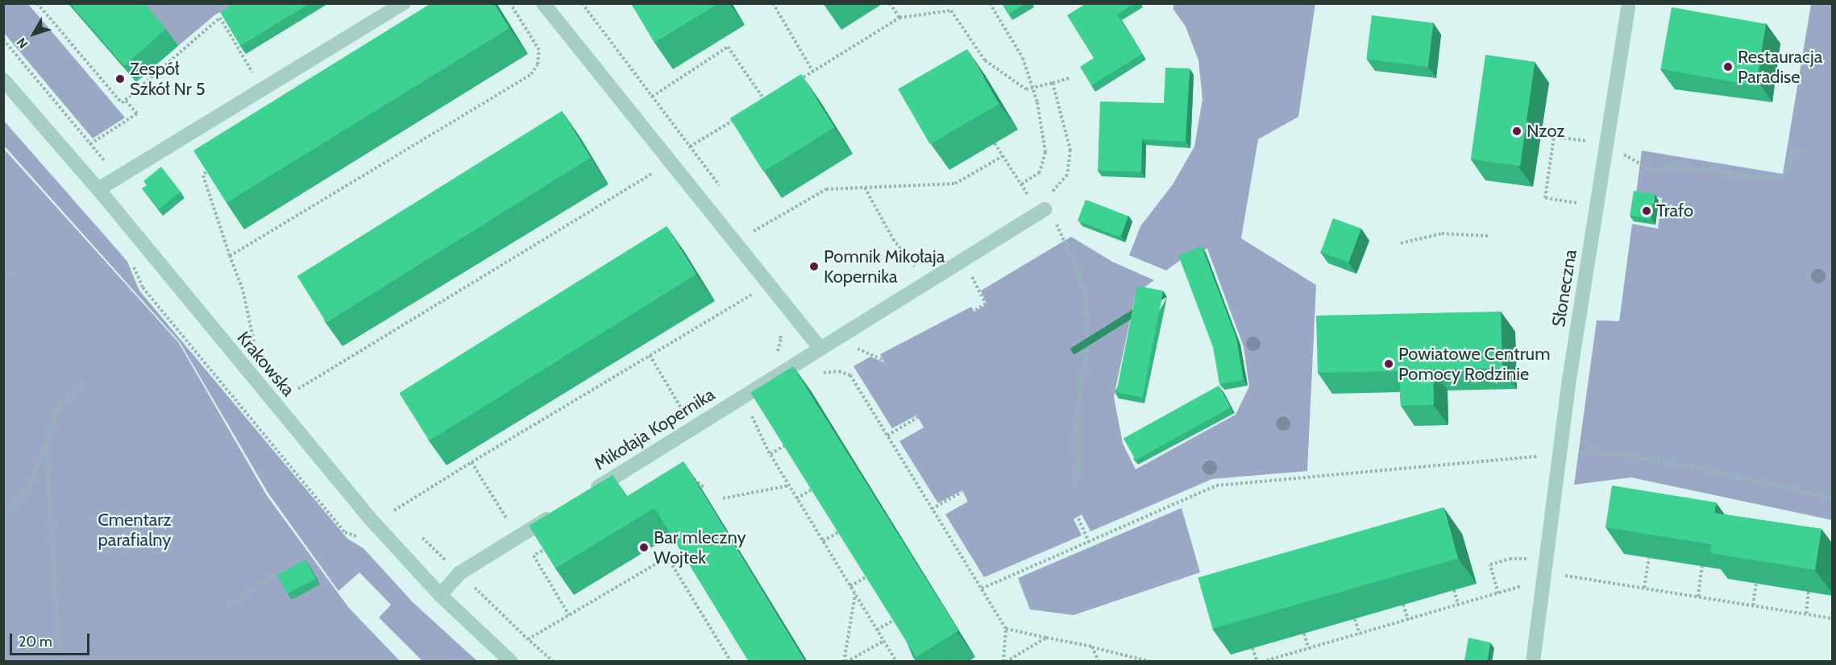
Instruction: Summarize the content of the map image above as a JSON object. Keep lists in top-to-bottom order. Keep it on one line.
{"streets":{"street":["Słoneczna","Krakowska","Mikołaja Kopernika"]},"parks":["Cmentarz parafialny"],"places":["Restauracja Paradise","Zespół Szkół Nr 5","Nzoz","Trafo","Pomnik Mikołaja Kopernika","Powiatowe Centrum Pomocy Rodzinie","Bar mleczny Wojtek"],"scale_bar":"20 m","north":"bottom left"}
